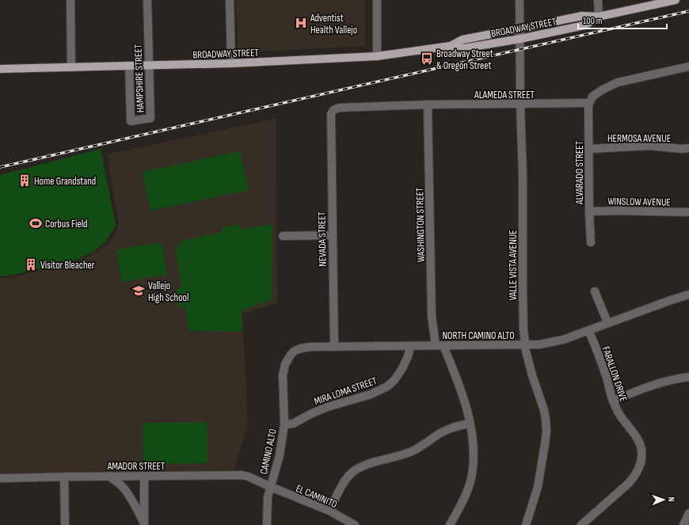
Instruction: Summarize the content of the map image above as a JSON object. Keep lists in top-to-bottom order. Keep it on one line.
{"streets":{"main road":["BROADWAY STREET"],"street":["HAMPSHIRE STREET","ALAMEDA STREET","HERMOSA AVENUE","ALVARADO STREET","WINSLOW AVENUE","WASHINGTON STREET","NEVADA STREET","VALLE VISTA AVENUE","NORTH CAMINO ALTO","FARALLON DRIVE","MIRA LOMA STREET","CAMINO ALTO","AMADOR STREET","EL CAMINITO"]},"crossings":[["BROADWAY STREET","HAMPSHIRE STREET"],["BROADWAY STREET","VALLE VISTA AVENUE"],["ALAMEDA STREET","ALVARADO STREET"],["ALAMEDA STREET","WASHINGTON STREET"],["ALAMEDA STREET","NEVADA STREET"],["ALAMEDA STREET","VALLE VISTA AVENUE"],["HERMOSA AVENUE","ALVARADO STREET"],["ALVARADO STREET","WINSLOW AVENUE"],["WASHINGTON STREET","NORTH CAMINO ALTO"],["NEVADA STREET","NORTH CAMINO ALTO"],["VALLE VISTA AVENUE","NORTH CAMINO ALTO"],["NORTH CAMINO ALTO","FARALLON DRIVE"],["NORTH CAMINO ALTO","MIRA LOMA STREET"],["NORTH CAMINO ALTO","CAMINO ALTO"],["MIRA LOMA STREET","CAMINO ALTO"],["CAMINO ALTO","AMADOR STREET"],["CAMINO ALTO","EL CAMINITO"],["AMADOR STREET","EL CAMINITO"]],"places":{"hospital":["Adventist Health Vallejo"],"bus stop":["Broadway Street & Oregon Street"],"building":["Home Grandstand","Visitor Bleacher"],"sports":["Corbus Field"],"school or university":["Vallejo High School"]},"scale_bar":"100 m","north":"right"}
